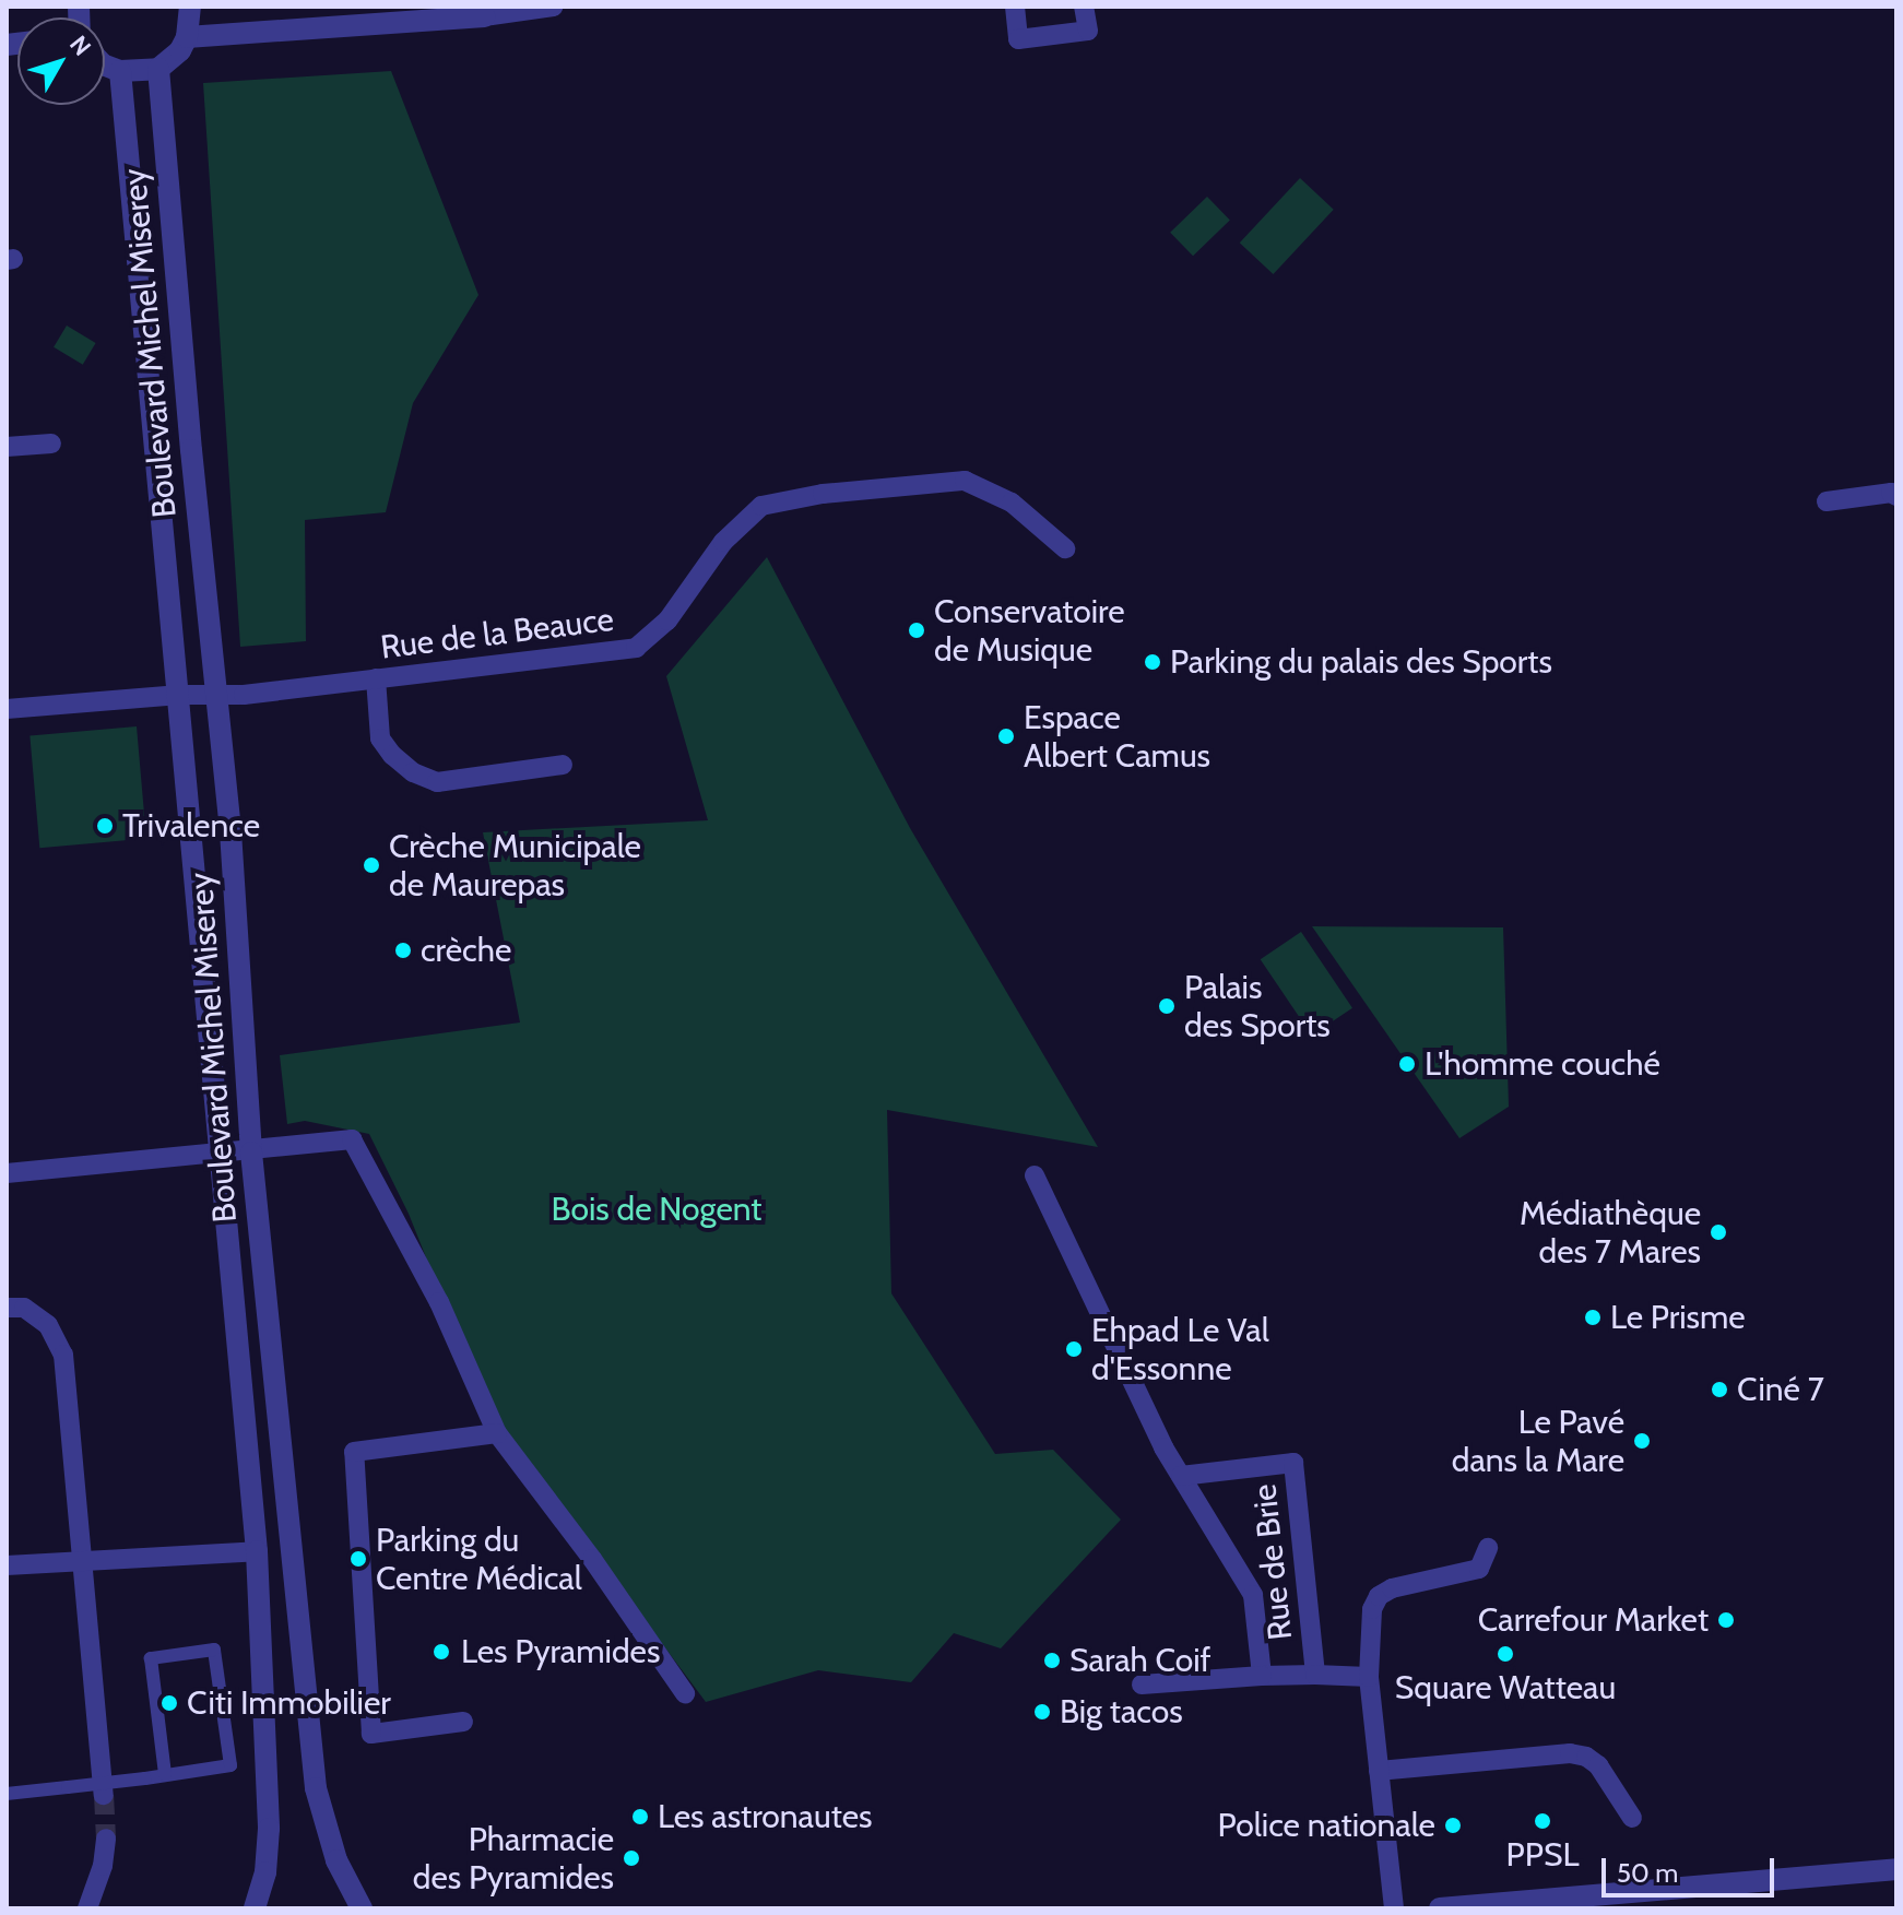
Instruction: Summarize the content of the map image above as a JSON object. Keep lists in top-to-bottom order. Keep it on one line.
{"streets":{"street":["Boulevard Michel Miserey","Rue de la Beauce","Rue de Brie"]},"crossings":[["Boulevard Michel Miserey","Rue de la Beauce"]],"parks":["Bois de Nogent"],"places":["Conservatoire de Musique","Parking du palais des Sports","Espace Albert Camus","Trivalence","Crèche Municipale de Maurepas","crèche","Palais des Sports","L'homme couché","Médiathèque des 7 Mares","Le Prisme","Ehpad Le Val d'Essonne","Ciné 7","Le Pavé dans la Mare","Parking du Centre Médical","Carrefour Market","Les Pyramides","Square Watteau","Sarah Coif","Citi Immobilier","Big tacos","Les astronautes","PPSL","Police nationale","Pharmacie des Pyramides"],"scale_bar":"50 m","north":"top right"}
